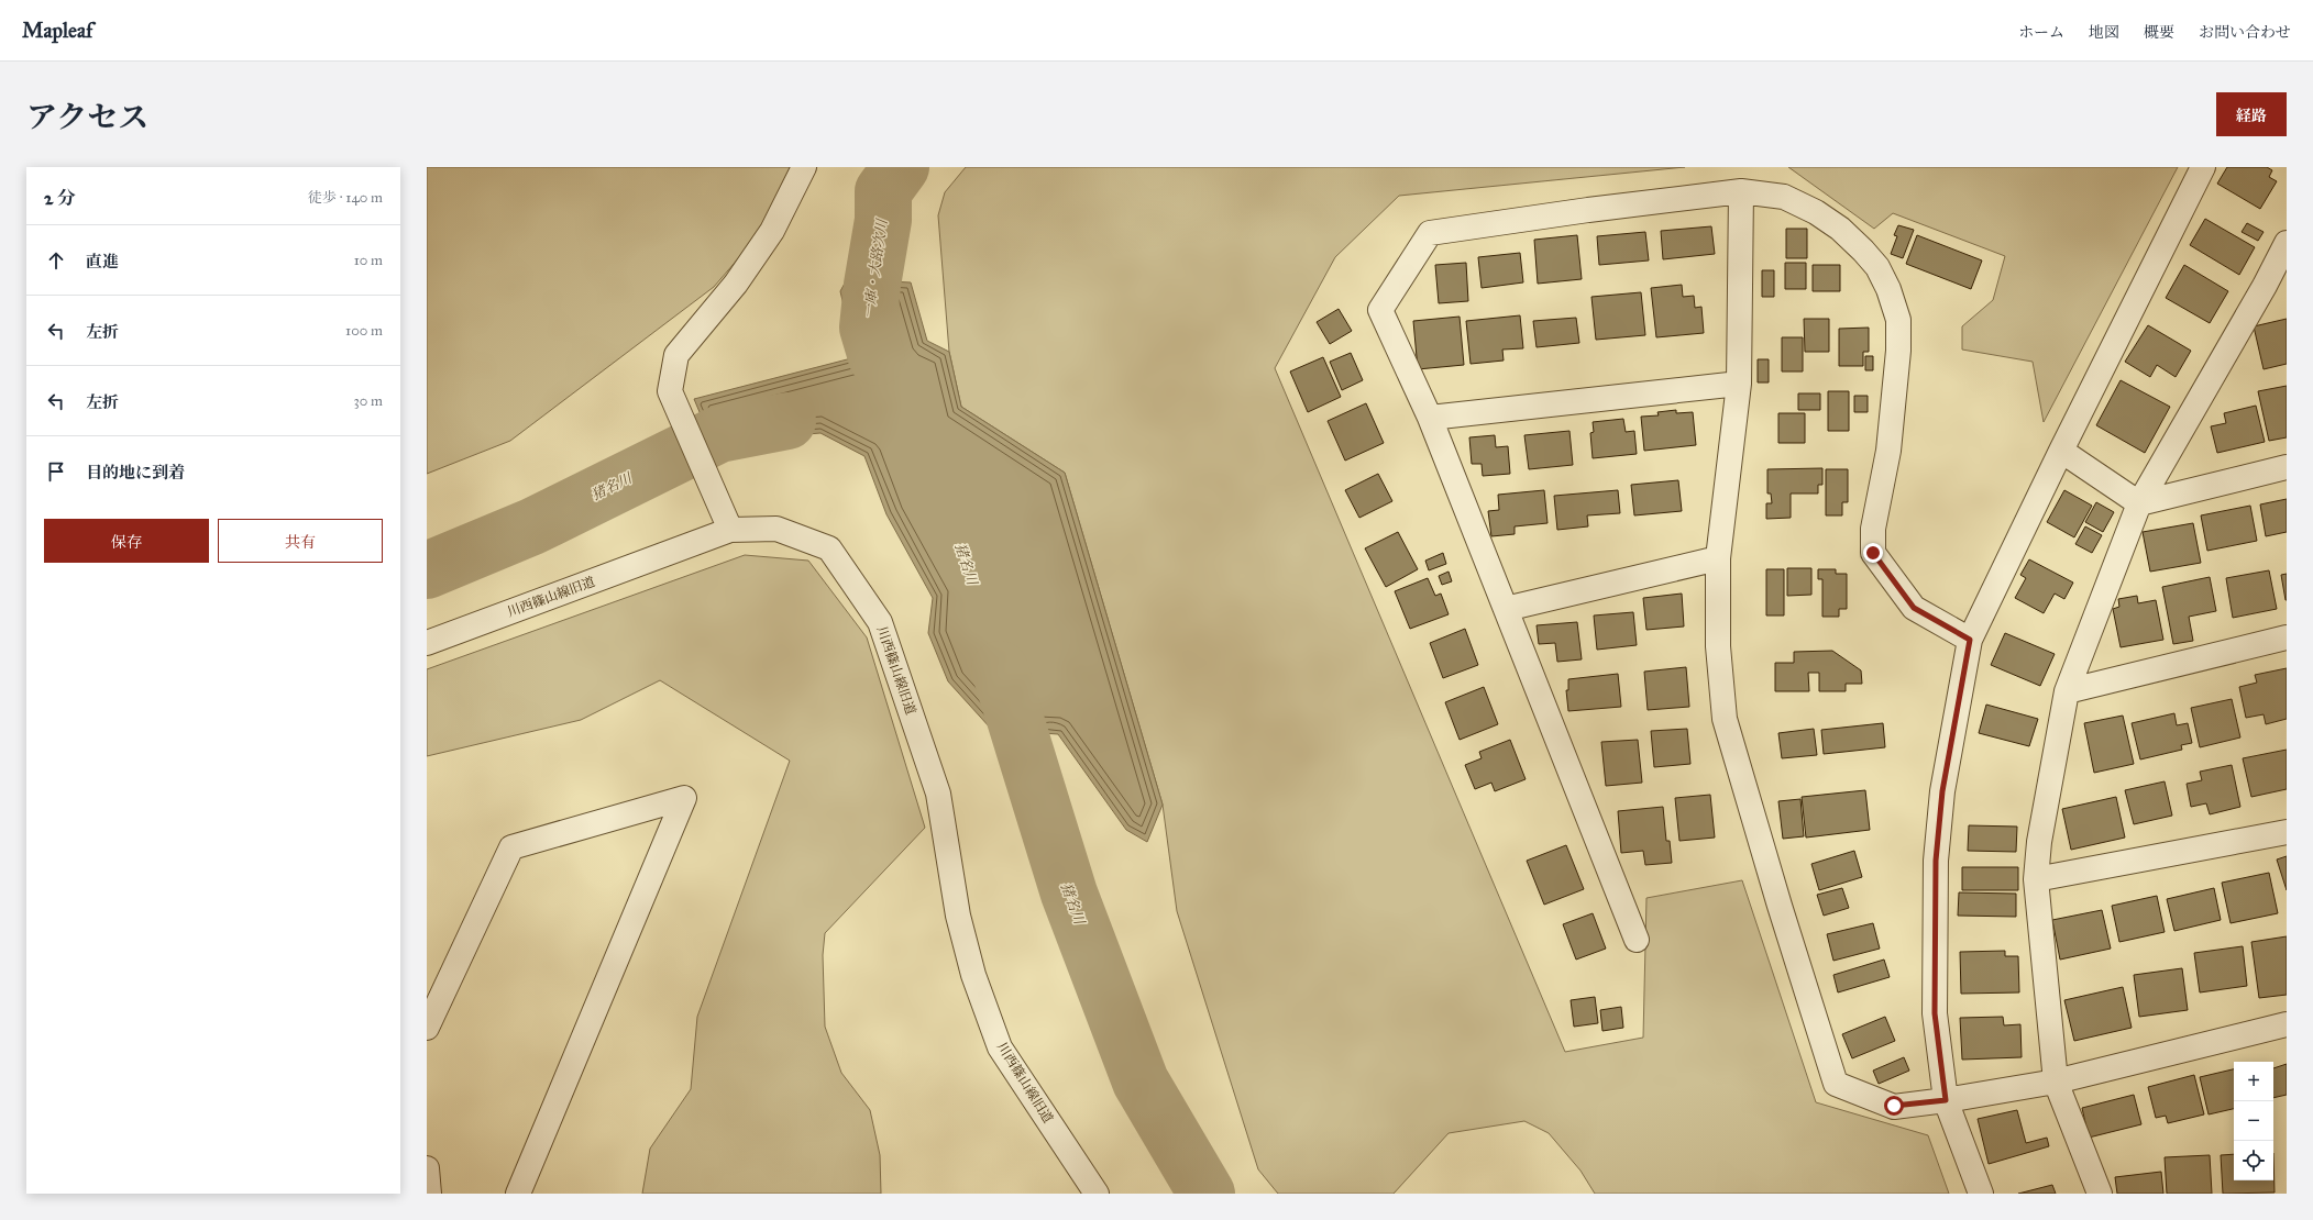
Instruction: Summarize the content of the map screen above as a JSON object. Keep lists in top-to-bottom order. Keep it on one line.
{"streets":{"street":["川西篠山線旧道"]},"water":["一庫・大路次川","猪名川"],"page":{"header":"Mapleaf","nav":["ホーム","地図","概要","お問い合わせ"],"title":"アクセス","buttons":["経路",["保存","共有"]],"heading":["2 分","徒歩 · 140 m"],"list":[["直進","10 m"],["左折","100 m"],["左折","30 m"],"目的地に到着"],"map_buttons":["+","−"]}}
